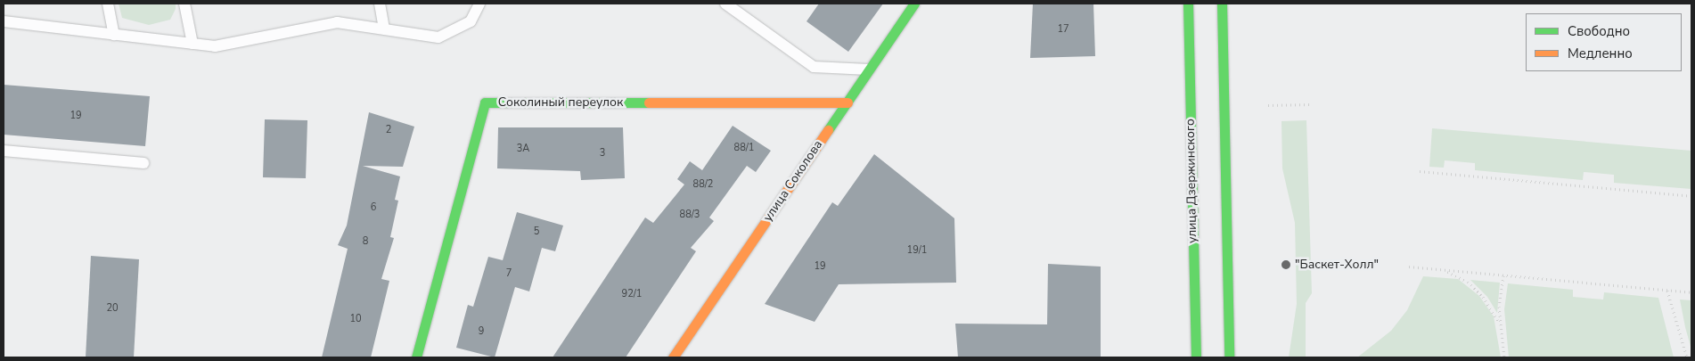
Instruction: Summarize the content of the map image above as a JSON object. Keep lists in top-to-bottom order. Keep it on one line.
{"streets":{"street":["Соколиный переулок","улица Соколова","улица Дзержинского"]},"crossings":[["Соколиный переулок","улица Соколова"]],"places":["\"Баскет-Холл\""],"house_numbers":["17","19","2","88/1","3А","3","88/2","6","88/3","5","8","19/1","19","7","92/1","20","10","9"],"legend":["Свободно","Медленно"]}
